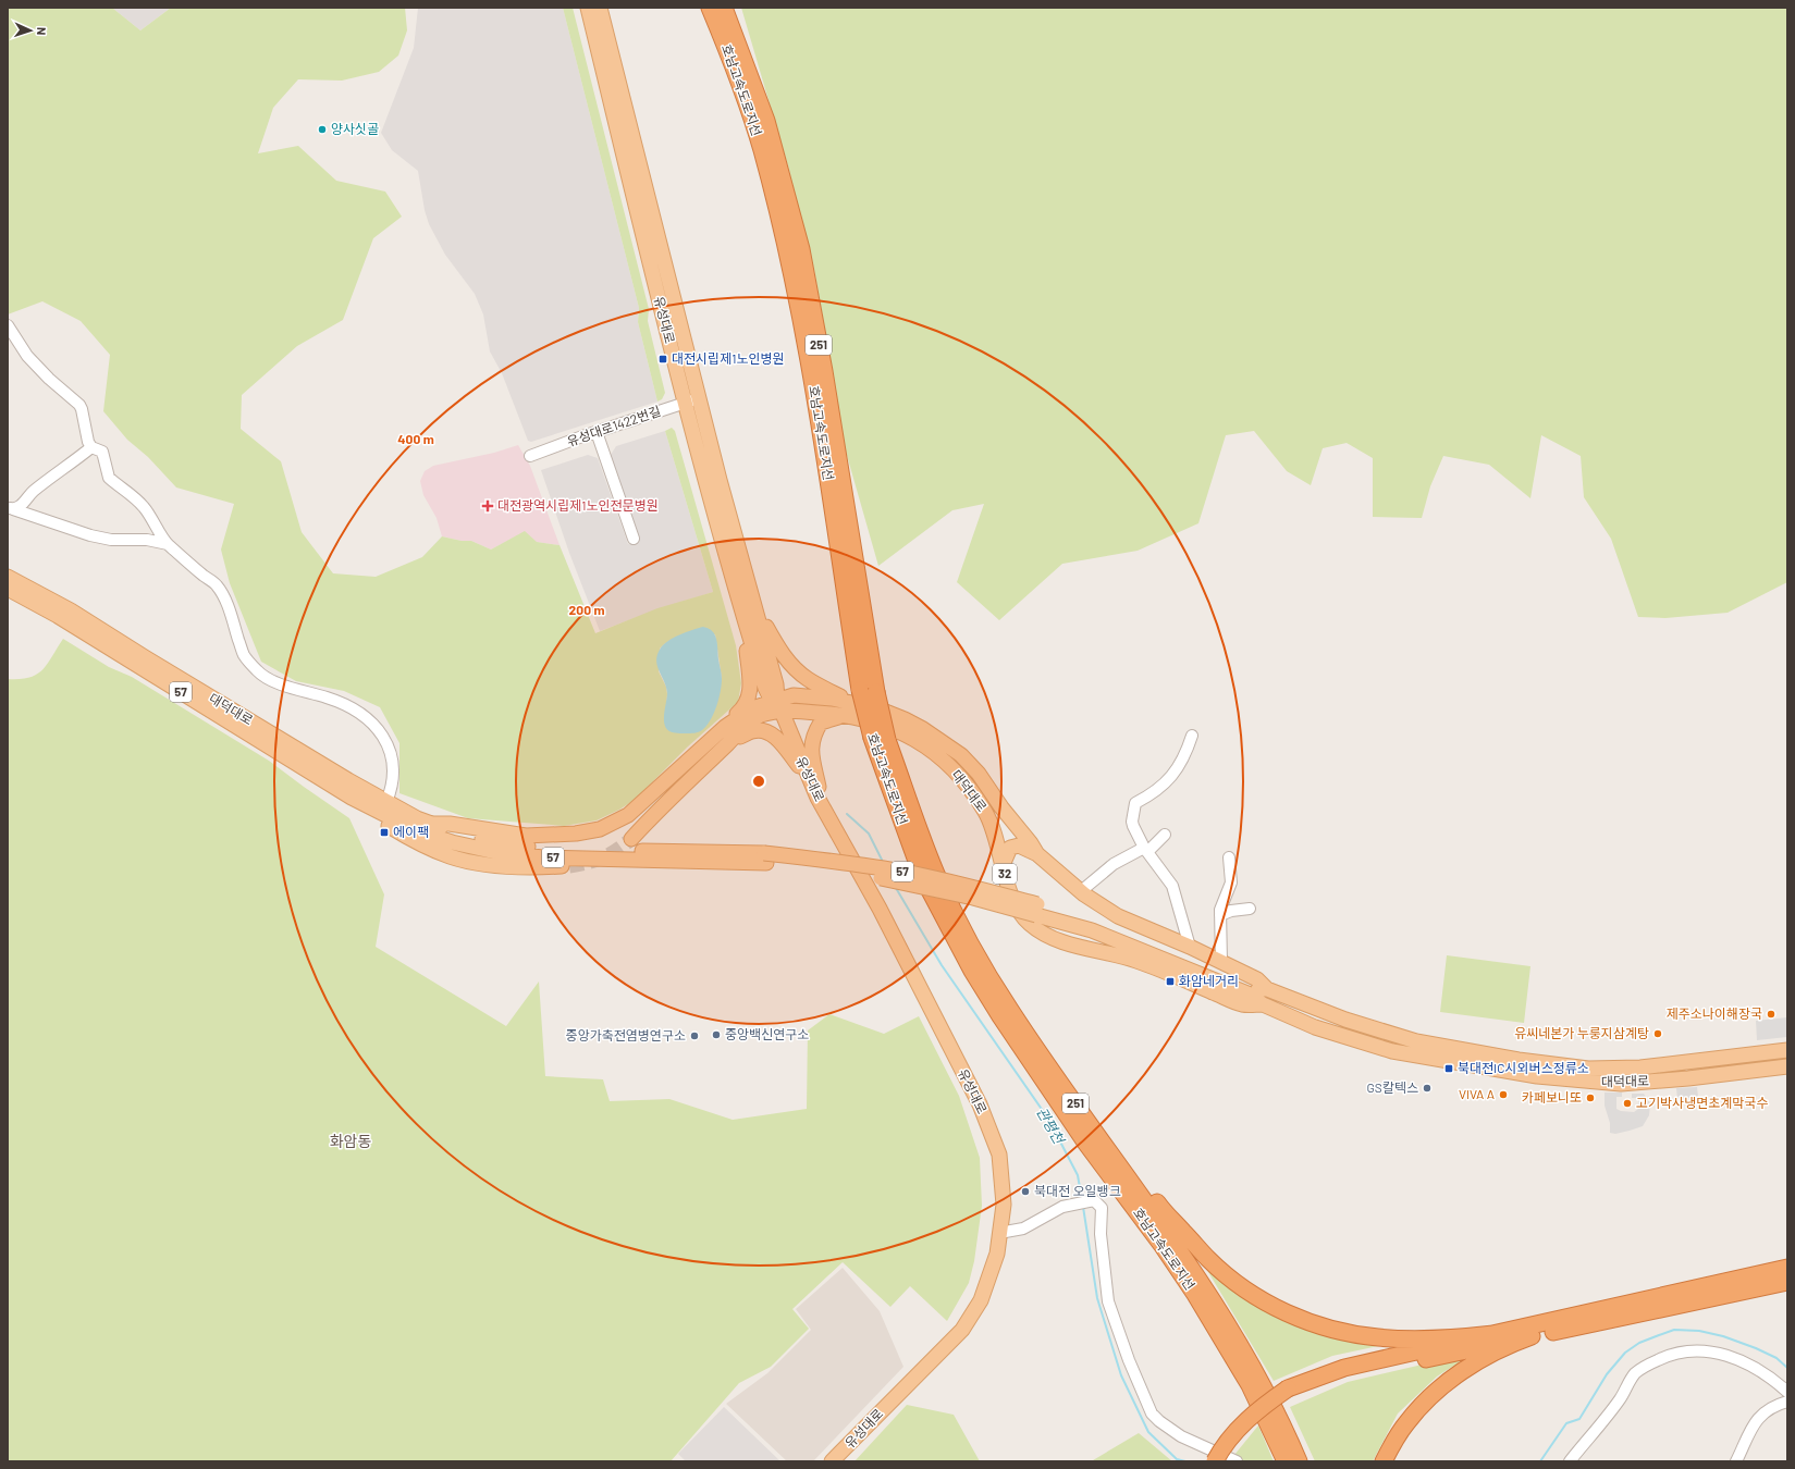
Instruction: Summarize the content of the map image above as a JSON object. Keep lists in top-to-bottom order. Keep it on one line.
{"streets":{"highway":["호남고속도로지선","251"],"main road":["유성대로","57","대덕대로","32"],"street":["유성대로1422번길"]},"crossings":[["호남고속도로지선","대덕대로"],["호남고속도로지선","32"],["유성대로","유성대로1422번길"],["유성대로","대덕대로"],["유성대로","32"],["57","대덕대로"],["대덕대로","32"]],"districts":["화암동"],"water":["관평천"],"places":{"other":["양사싯골","제주소나이해장국","유씨네본가 누룽지삼계탕","중앙백신연구소","중앙가축전염병연구소","GS칼텍스","VIVA A","카페보니또","고기박사냉면초계막국수","북대전 오일뱅크"],"transit":["대전시립제1노인병원","에이팩","화암네거리","북대전IC시외버스정류소"],"health":["대전광역시립제1노인전문병원"]},"north":"right","rings":["400 m","200 m"]}
